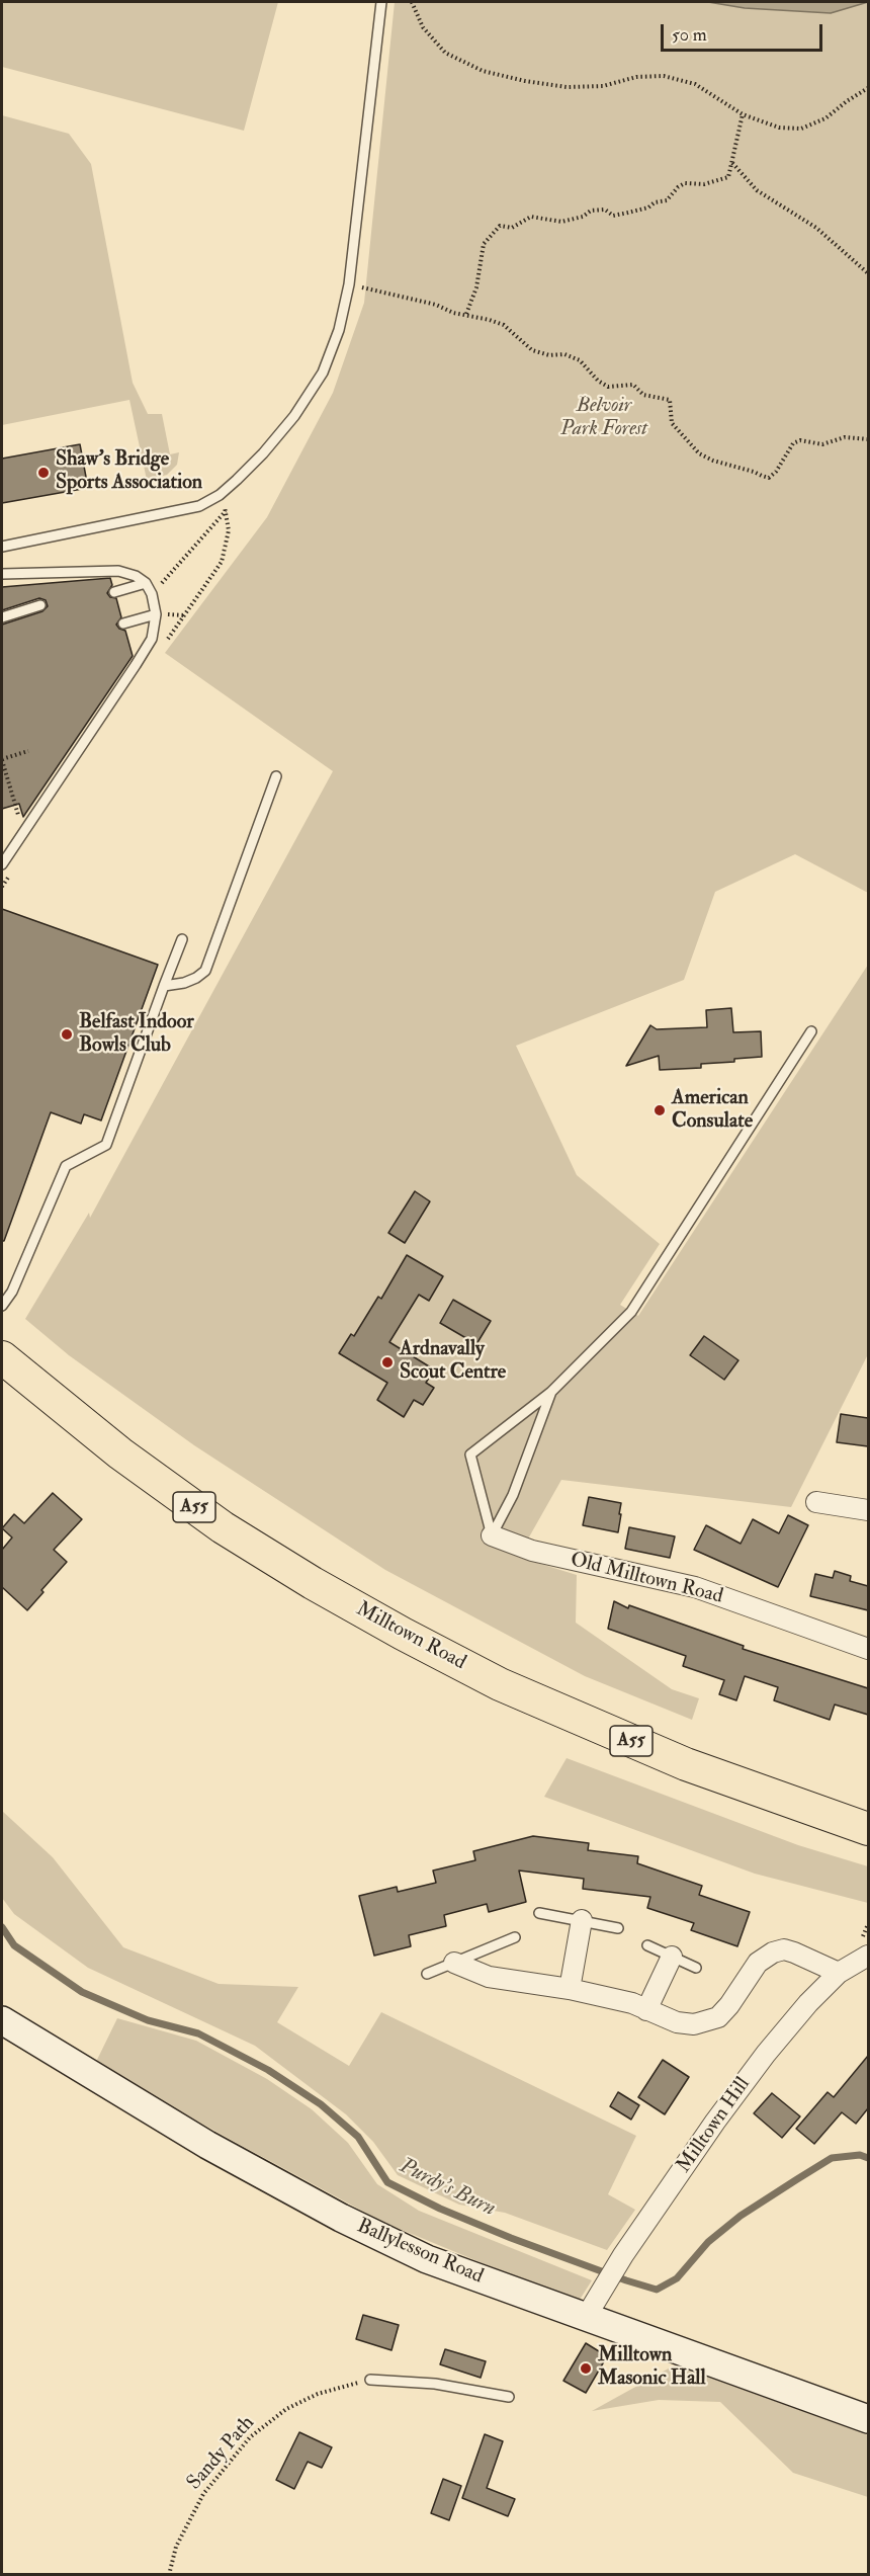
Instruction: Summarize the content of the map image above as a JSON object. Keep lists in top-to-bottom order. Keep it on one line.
{"streets":{"highway":["A55","Milltown Road"],"main road":["Ballylesson Road"],"street":["Old Milltown Road","Milltown Hill"],"path":["Sandy Path"]},"crossings":[["Milltown Hill","Ballylesson Road"]],"water":["Purdy's Burn"],"parks":["Belvoir Park Forest"],"places":["Shaw's Bridge Sports Association","Belfast Indoor Bowls Club","American Consulate","Ardnavally Scout Centre","Milltown Masonic Hall"],"scale_bar":"50 m"}
